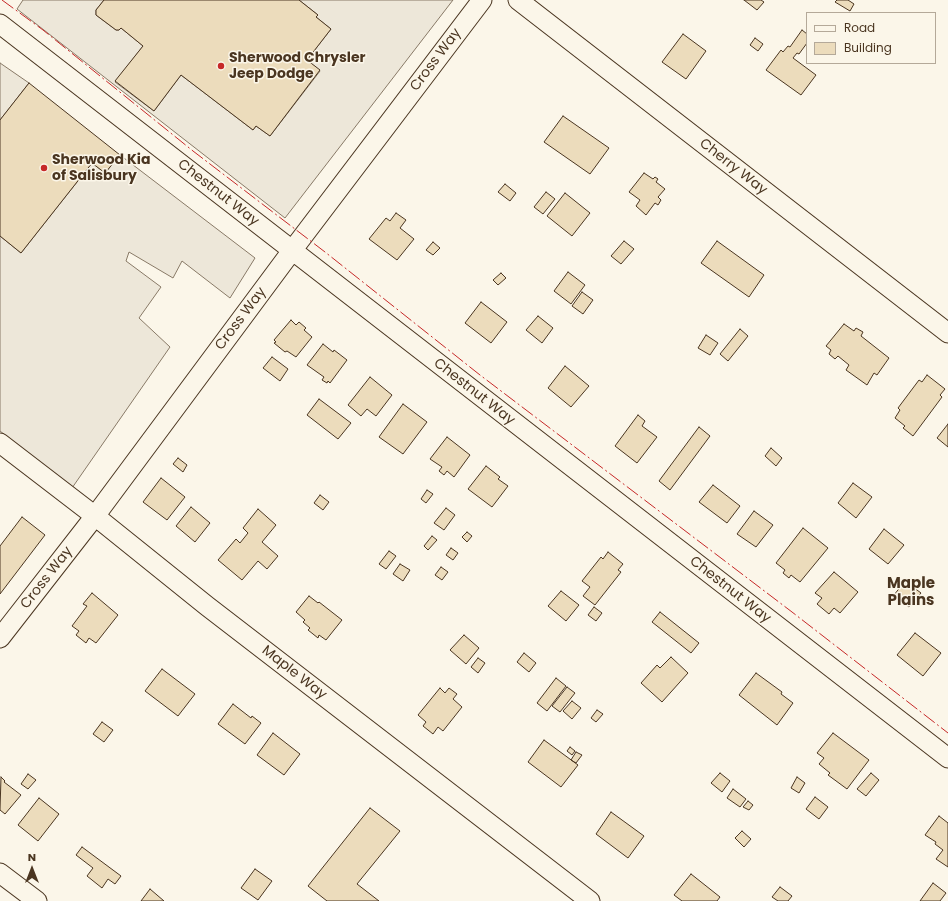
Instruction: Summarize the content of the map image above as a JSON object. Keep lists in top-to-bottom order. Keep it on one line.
{"streets":{"street":["Cross Way","Cherry Way","Chestnut Way","Maple Way"]},"crossings":[["Cross Way","Chestnut Way"],["Cross Way","Maple Way"]],"districts":["Maple Plains"],"places":["Sherwood Chrysler Jeep Dodge","Sherwood Kia of Salisbury"],"legend":["Road","Building"],"north":"top"}
